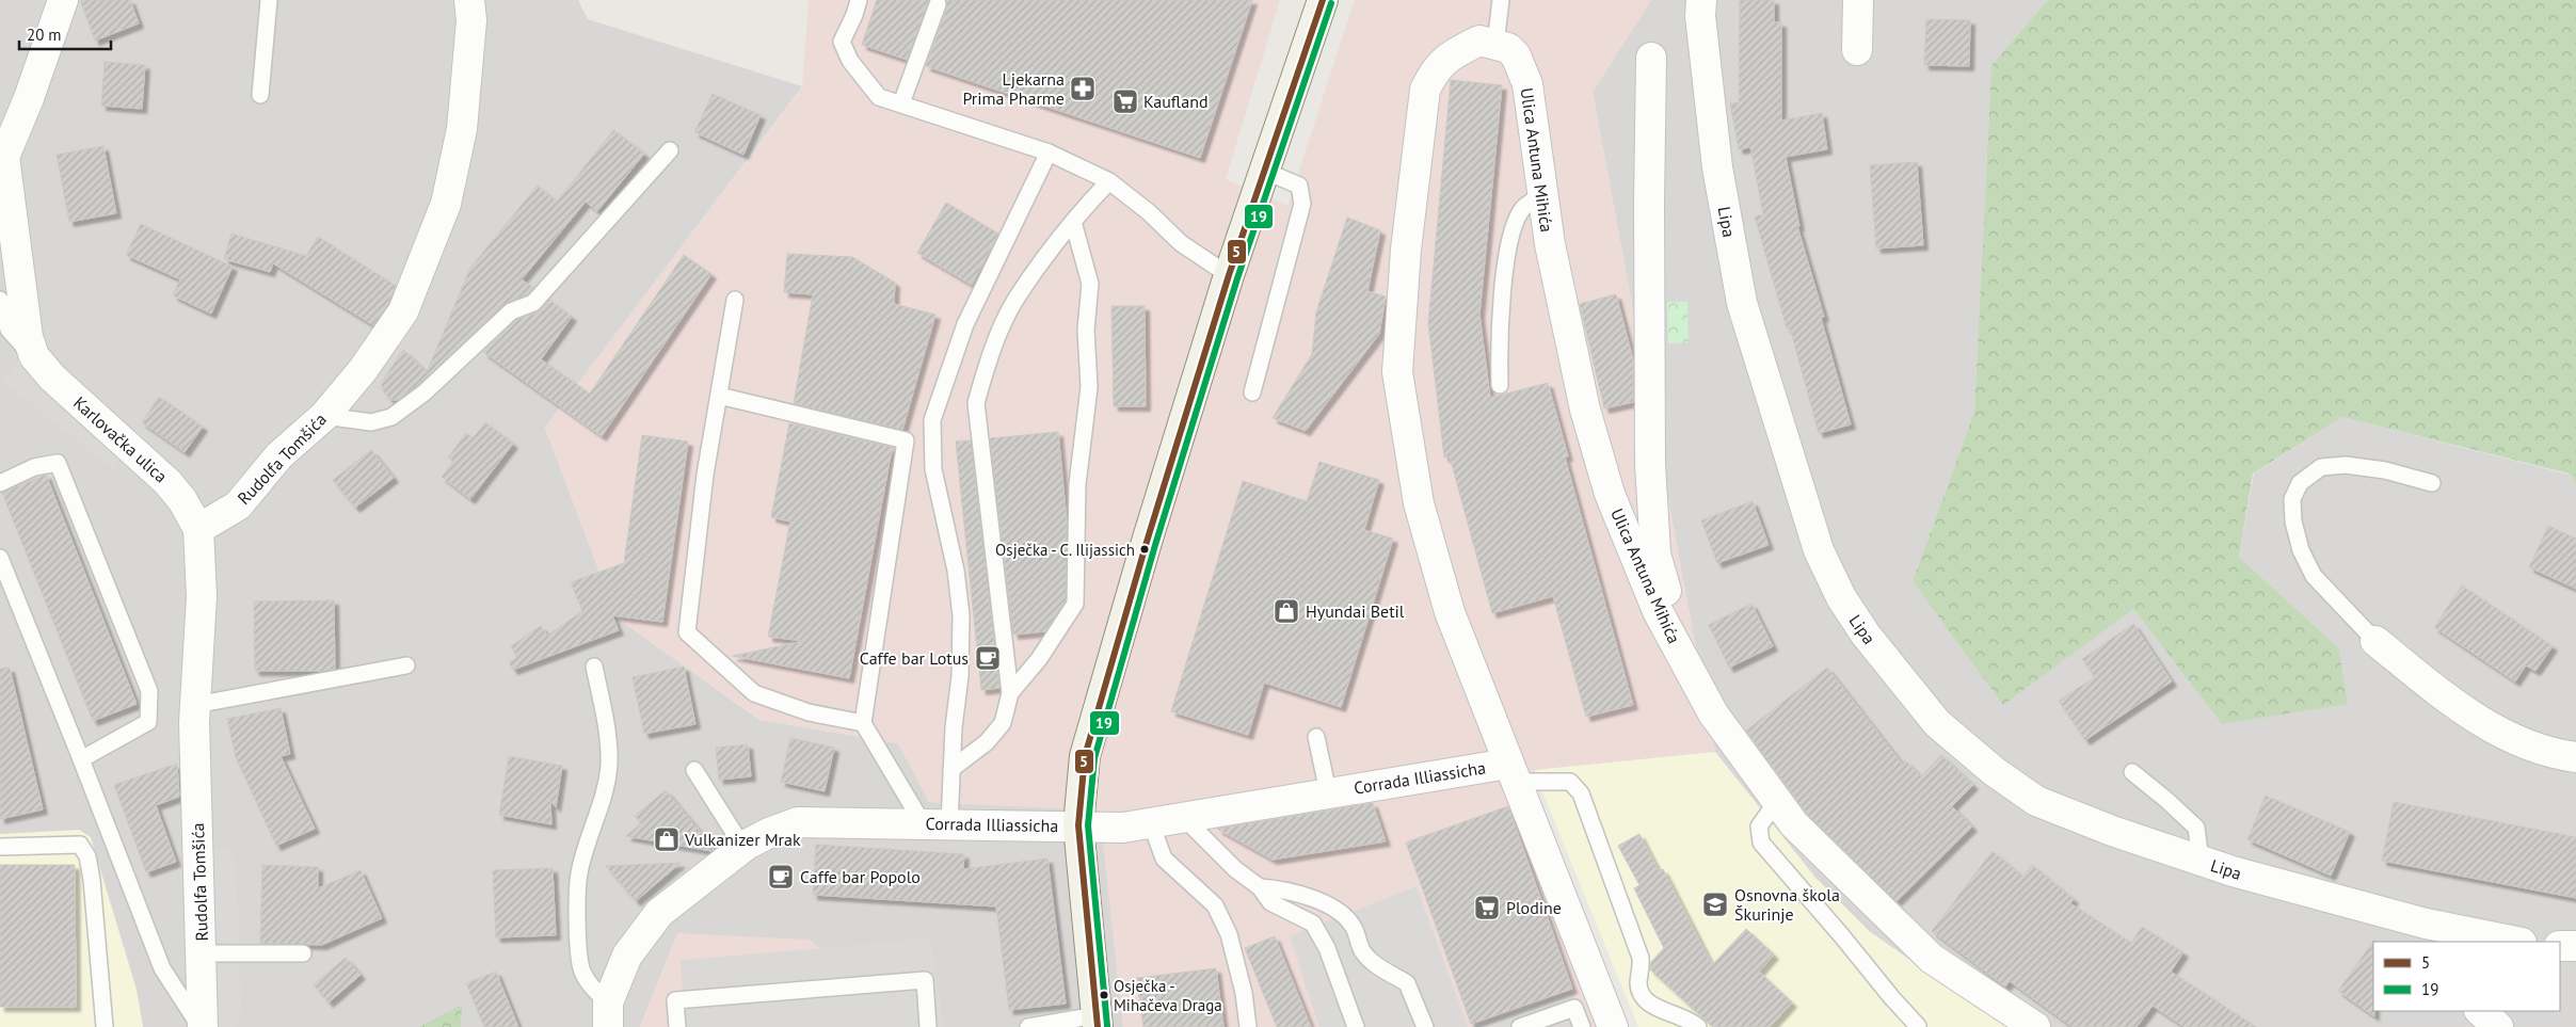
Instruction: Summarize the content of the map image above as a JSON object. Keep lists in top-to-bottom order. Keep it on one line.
{"streets":{"street":["Ulica Antuna Mihića","Lipa","Karlovačka ulica","Rudolfa Tomšića","Corrada Illiassicha"]},"crossings":[["Karlovačka ulica","Rudolfa Tomšića"]],"places":{"pharmacy":["Ljekarna Prima Pharme"],"supermarket":["Kaufland","Plodine"],"other":["Osječka - C. Ilijassich","Osječka - Mihačeva Draga"],"shop":["Hyundai Betil","Vulkanizer Mrak"],"cafe":["Caffe bar Lotus","Caffe bar Popolo"],"school or university":["Osnovna škola Škurinje"]},"lines":["transit line 5","transit line 19"],"legend":["5","19"],"scale_bar":"20 m"}
